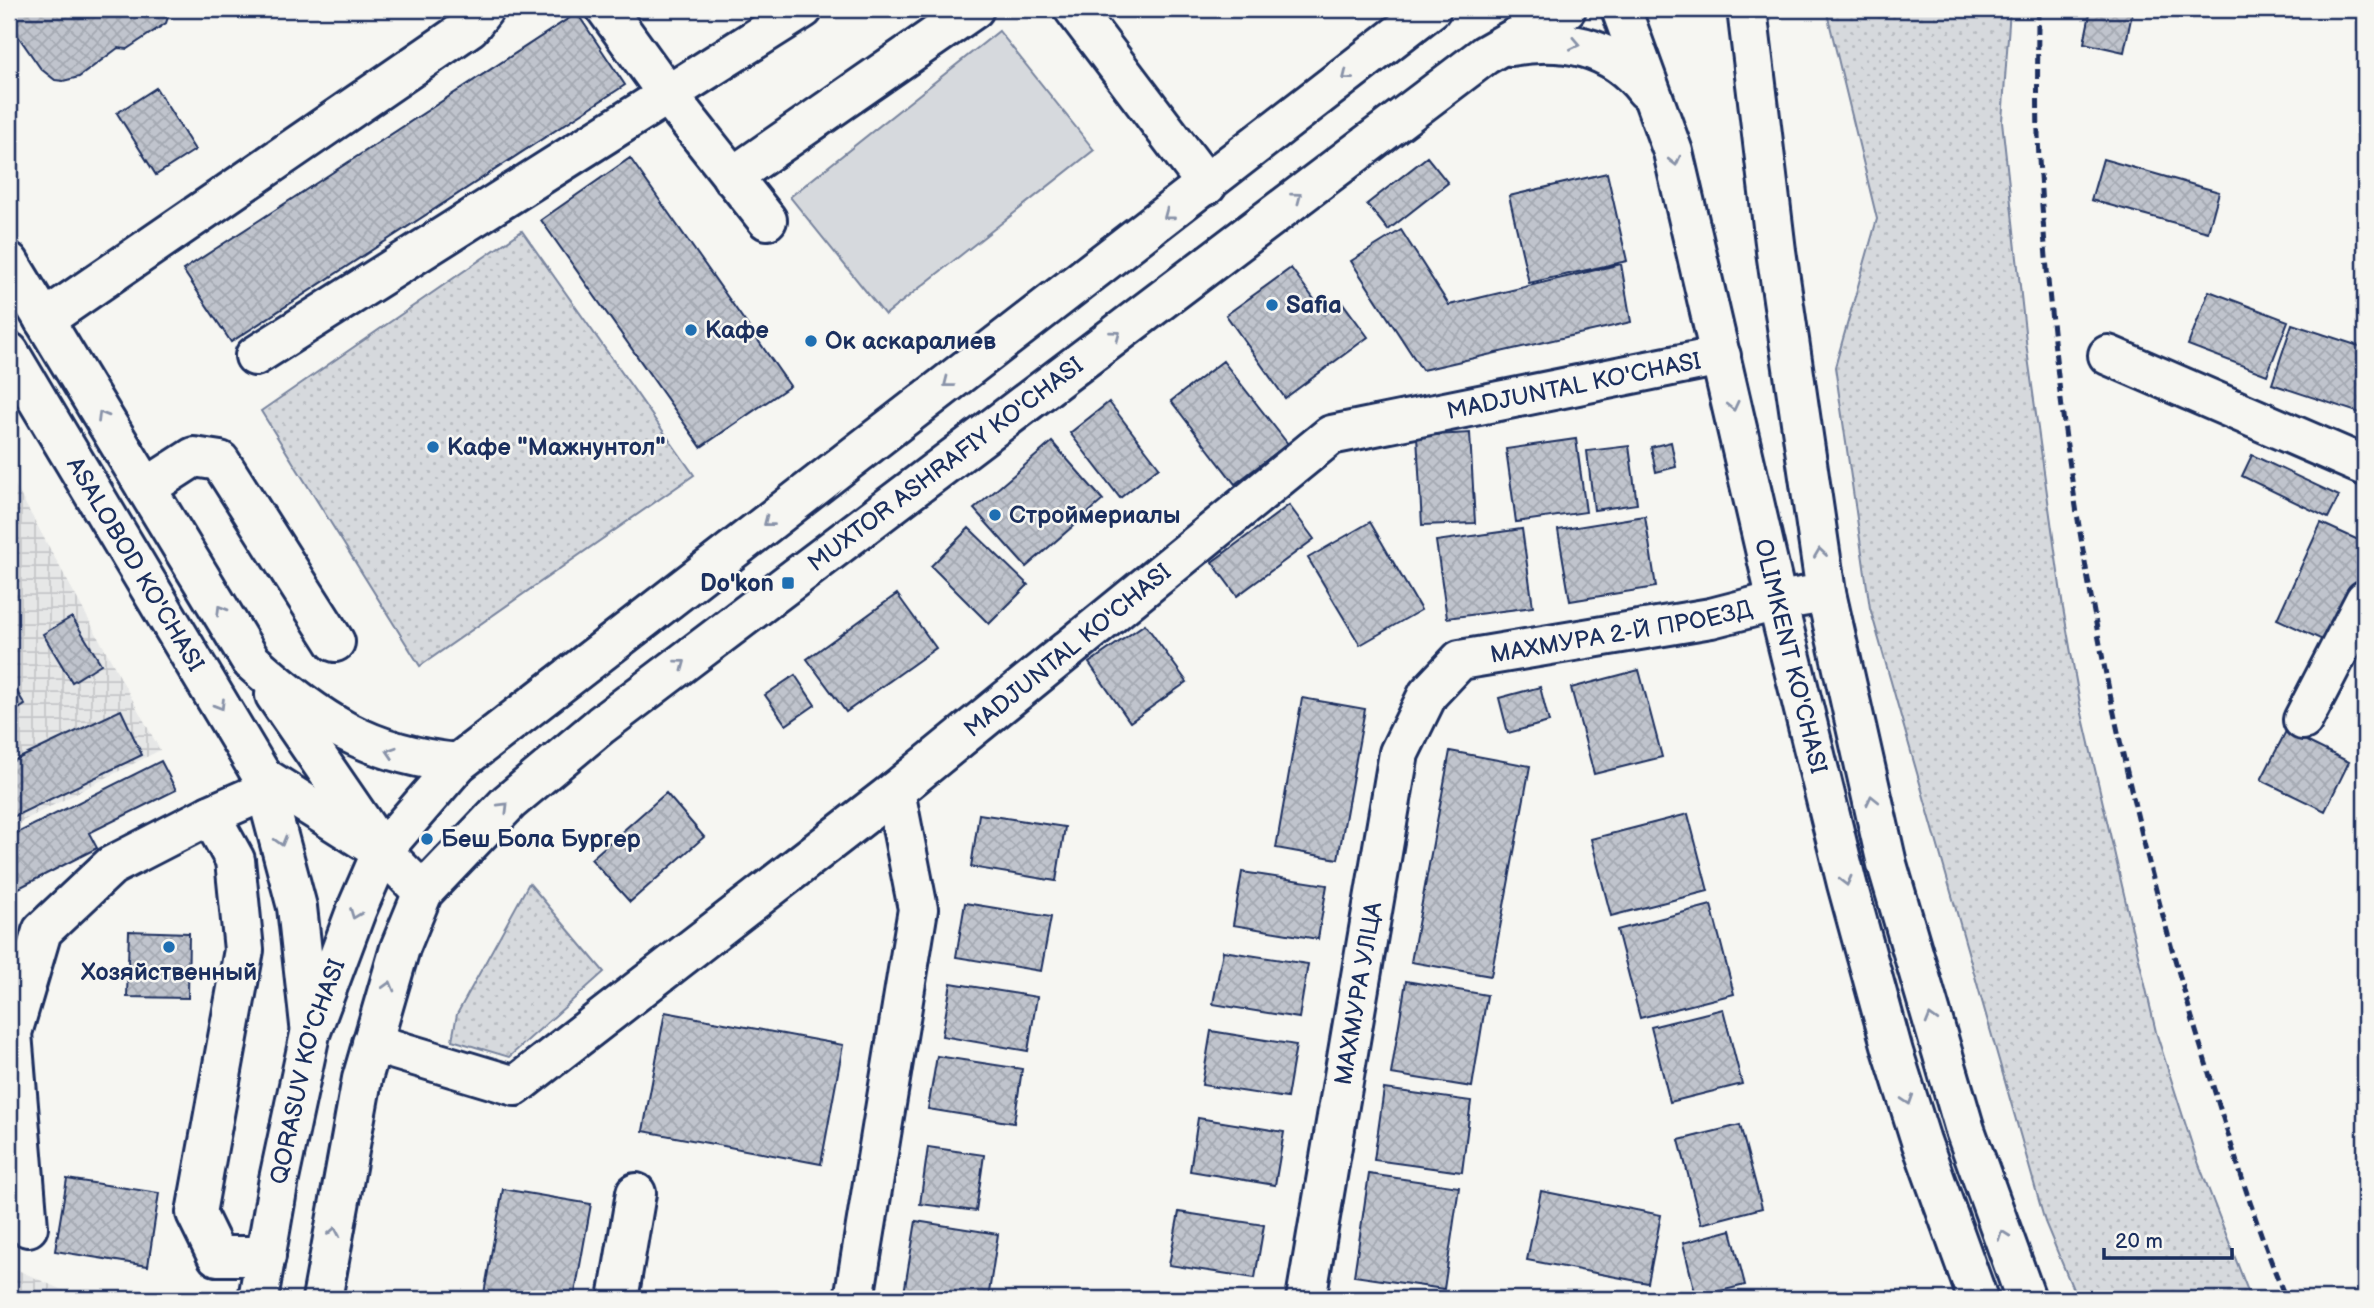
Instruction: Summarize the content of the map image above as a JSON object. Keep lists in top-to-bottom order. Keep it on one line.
{"streets":{"main road":["MADJUNTAL KO'CHASI","MUXTOR ASHRAFIY KO'CHASI","ASALOBOD KO'CHASI","МАХМУРА 2-Й ПРОЕЗД","OLIMKENT KO'CHASI","МАХМУРА УЛЦА","QORASUV KO'CHASI"]},"crossings":[["MADJUNTAL KO'CHASI","OLIMKENT KO'CHASI"],["MUXTOR ASHRAFIY KO'CHASI","ASALOBOD KO'CHASI"],["MUXTOR ASHRAFIY KO'CHASI","OLIMKENT KO'CHASI"],["ASALOBOD KO'CHASI","QORASUV KO'CHASI"],["МАХМУРА 2-Й ПРОЕЗД","OLIMKENT KO'CHASI"],["МАХМУРА 2-Й ПРОЕЗД","МАХМУРА УЛЦА"]],"places":{"other":["Safia","Кафе","Ок аскаралиев","Кафе \"Мажнунтол\"","Строймериалы","Беш Бола Бургер","Хозяйственный"],"transit":["Do'kon"]},"scale_bar":"20 m"}
